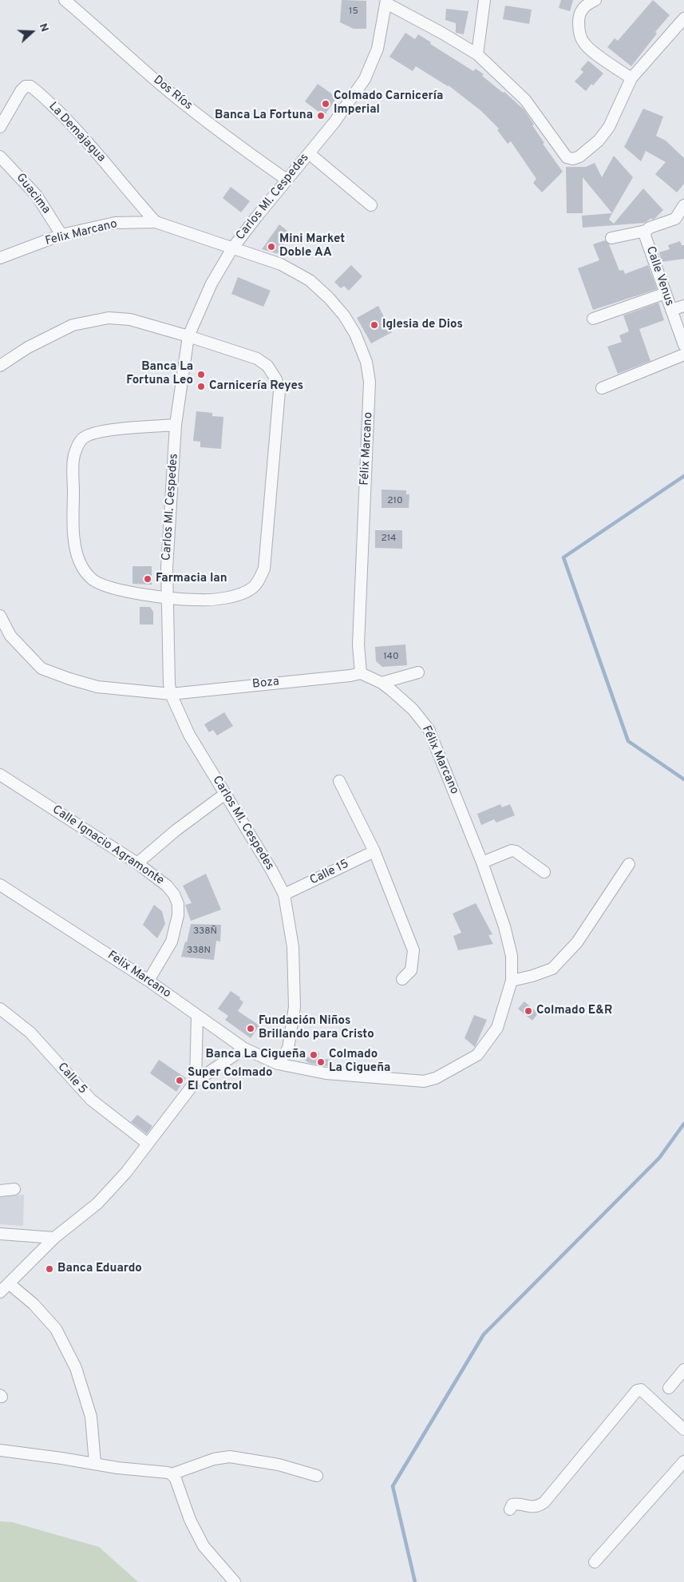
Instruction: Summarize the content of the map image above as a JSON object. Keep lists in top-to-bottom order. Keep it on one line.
{"streets":{"street":["Dos Ríos","La Demajagua","Guacima","Carlos Ml. Cespedes","Felix Marcano","Calle Venus","Félix Marcano","Boza","Calle Ignacio Agramonte","Calle 15","Calle 5"]},"crossings":[["Dos Ríos","Carlos Ml. Cespedes"],["La Demajagua","Felix Marcano"],["Guacima","Felix Marcano"],["Carlos Ml. Cespedes","Felix Marcano"],["Carlos Ml. Cespedes","Félix Marcano"],["Carlos Ml. Cespedes","Boza"],["Carlos Ml. Cespedes","Calle 15"],["Felix Marcano","Félix Marcano"],["Felix Marcano","Calle Ignacio Agramonte"],["Félix Marcano","Boza"]],"places":["Colmado Carnicería Imperial","Banca La Fortuna","Mini Market Doble AA","Iglesia de Dios","Banca La Fortuna Leo","Carnicería Reyes","Farmacia Ian","Colmado E&R","Fundación Niños Brillando para Cristo","Banca La Cigueña","Colmado La Cigueña","Super Colmado El Control","Banca Eduardo"],"house_numbers":["15","210","214","140","338Ñ","338N"],"north":"right"}
